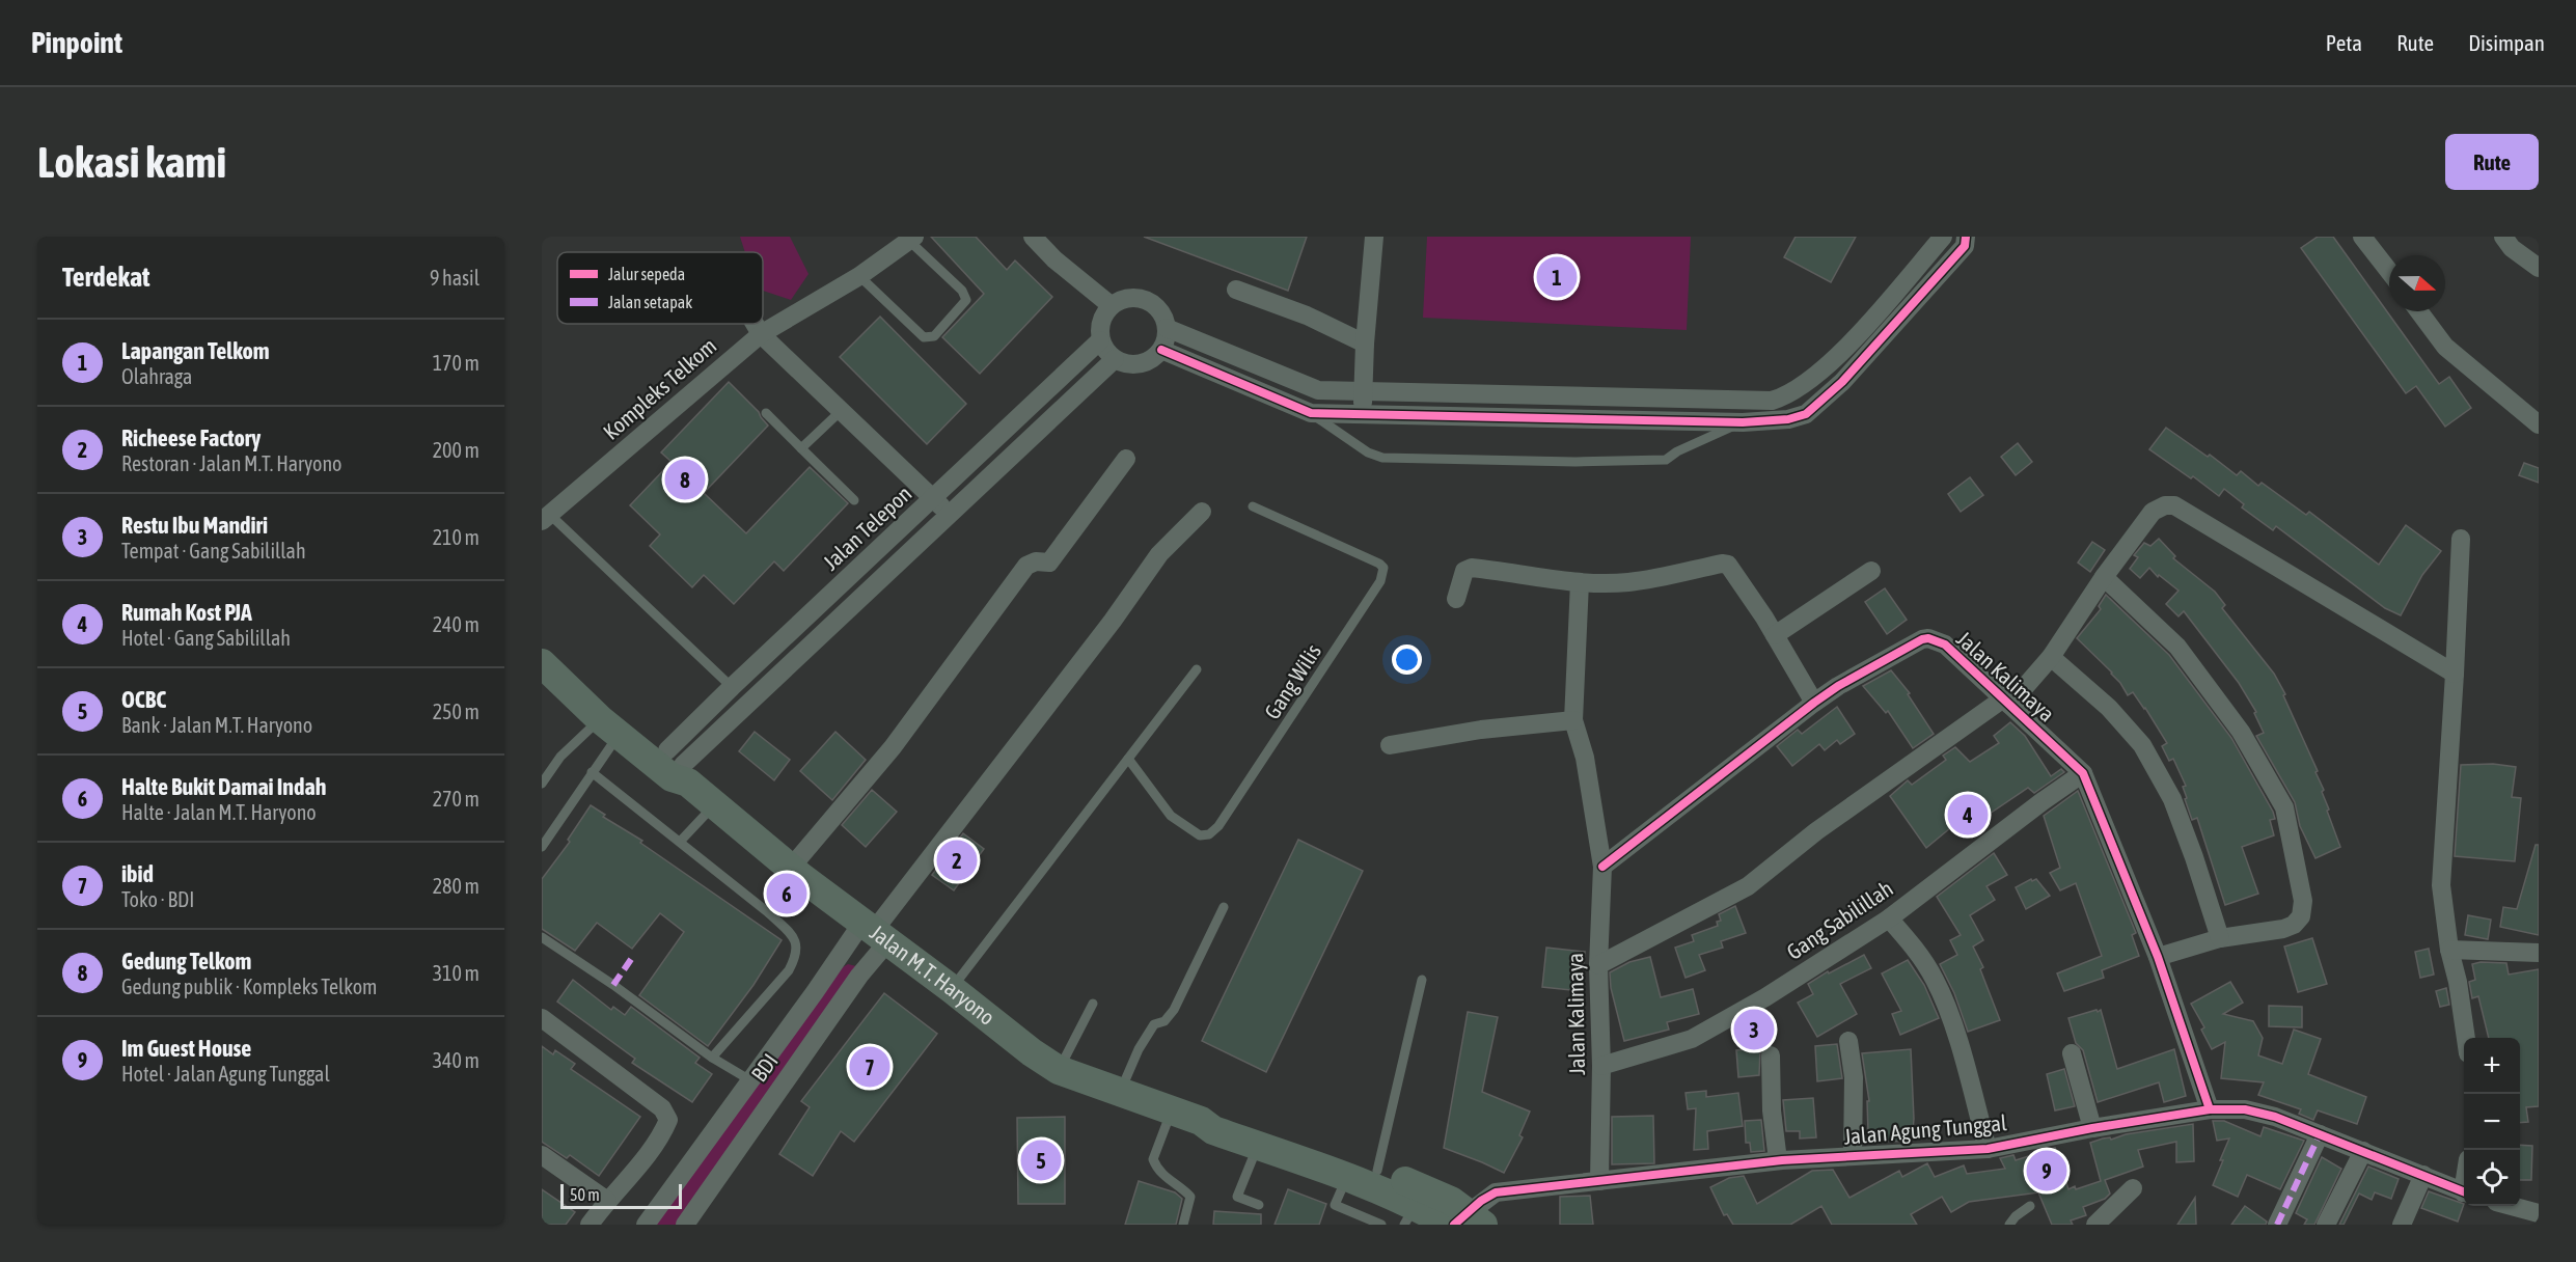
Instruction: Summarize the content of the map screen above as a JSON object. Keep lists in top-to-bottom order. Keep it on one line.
{"streets":{"main road":["Jalan M.T. Haryono"],"street":["Kompleks Telkom","Jalan Telepon","Jalan Kalimaya","Gang Sabilillah","BDI","Jalan Agung Tunggal"],"lane":["Gang Wilis"]},"crossings":[["Jalan Telepon","Jalan M.T. Haryono"],["Jalan Kalimaya","Gang Sabilillah"],["Jalan Kalimaya","Jalan Agung Tunggal"],["Jalan M.T. Haryono","BDI"],["Jalan M.T. Haryono","Jalan Agung Tunggal"]],"legend":["Jalur sepeda","Jalan setapak"],"scale_bar":"50 m","north":"right","page":{"header":"Pinpoint","nav":["Peta","Rute","Disimpan"],"buttons":"Rute","title":"Lokasi kami","heading":["Terdekat","9 hasil"],"pins":["1","8","4","2","6","3","7","5","9"],"list":[{"mark":"1","name":"Lapangan Telkom","note":"Olahraga","value":"170 m"},{"mark":"2","name":"Richeese Factory","note":"Restoran · Jalan M.T. Haryono","value":"200 m"},{"mark":"3","name":"Restu Ibu Mandiri","note":"Tempat · Gang Sabilillah","value":"210 m"},{"mark":"4","name":"Rumah Kost PJA","note":"Hotel · Gang Sabilillah","value":"240 m"},{"mark":"5","name":"OCBC","note":"Bank · Jalan M.T. Haryono","value":"250 m"},{"mark":"6","name":"Halte Bukit Damai Indah","note":"Halte · Jalan M.T. Haryono","value":"270 m"},{"mark":"7","name":"ibid","note":"Toko · BDI","value":"280 m"},{"mark":"8","name":"Gedung Telkom","note":"Gedung publik · Kompleks Telkom","value":"310 m"},{"mark":"9","name":"Im Guest House","note":"Hotel · Jalan Agung Tunggal","value":"340 m"}],"map_buttons":["+","−"],"scale":"50 m"}}
